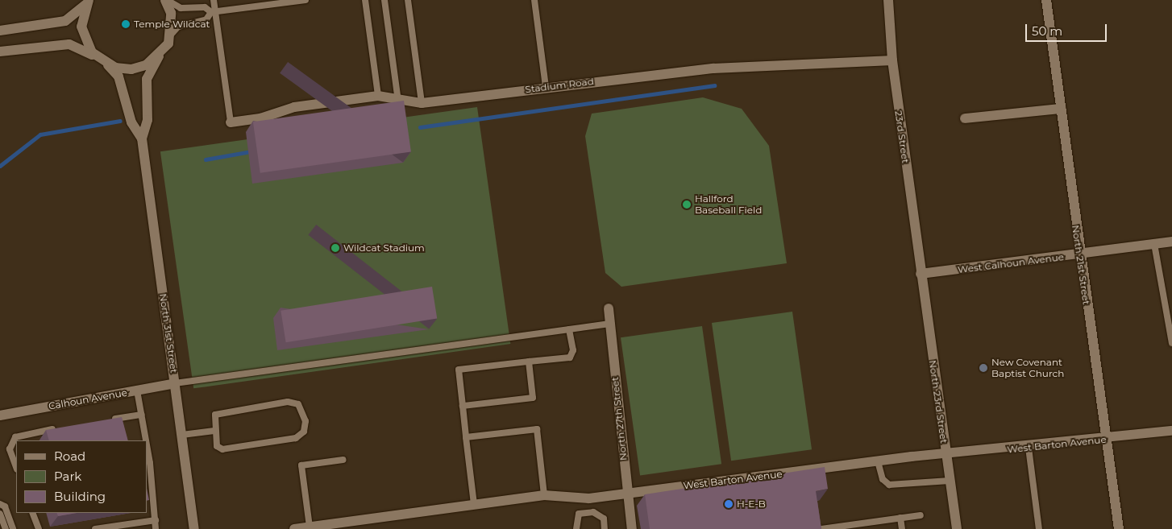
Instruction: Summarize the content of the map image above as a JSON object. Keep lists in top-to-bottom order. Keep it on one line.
{"streets":{"street":["Stadium Road","23rd Street","West Calhoun Avenue","North 21st Street","North 31st Street","Calhoun Avenue","North 23rd Street","North 27th Street","West Barton Avenue"]},"crossings":[["Stadium Road","23rd Street"],["23rd Street","West Calhoun Avenue"],["23rd Street","North 23rd Street"],["West Calhoun Avenue","North 21st Street"],["West Calhoun Avenue","North 23rd Street"],["North 21st Street","West Barton Avenue"],["North 31st Street","Calhoun Avenue"],["North 23rd Street","West Barton Avenue"],["North 27th Street","West Barton Avenue"]],"places":["Temple Wildcat","Hallford Baseball Field","Wildcat Stadium","New Covenant Baptist Church","H-E-B"],"legend":["Road","Park","Building"],"scale_bar":"50 m"}
